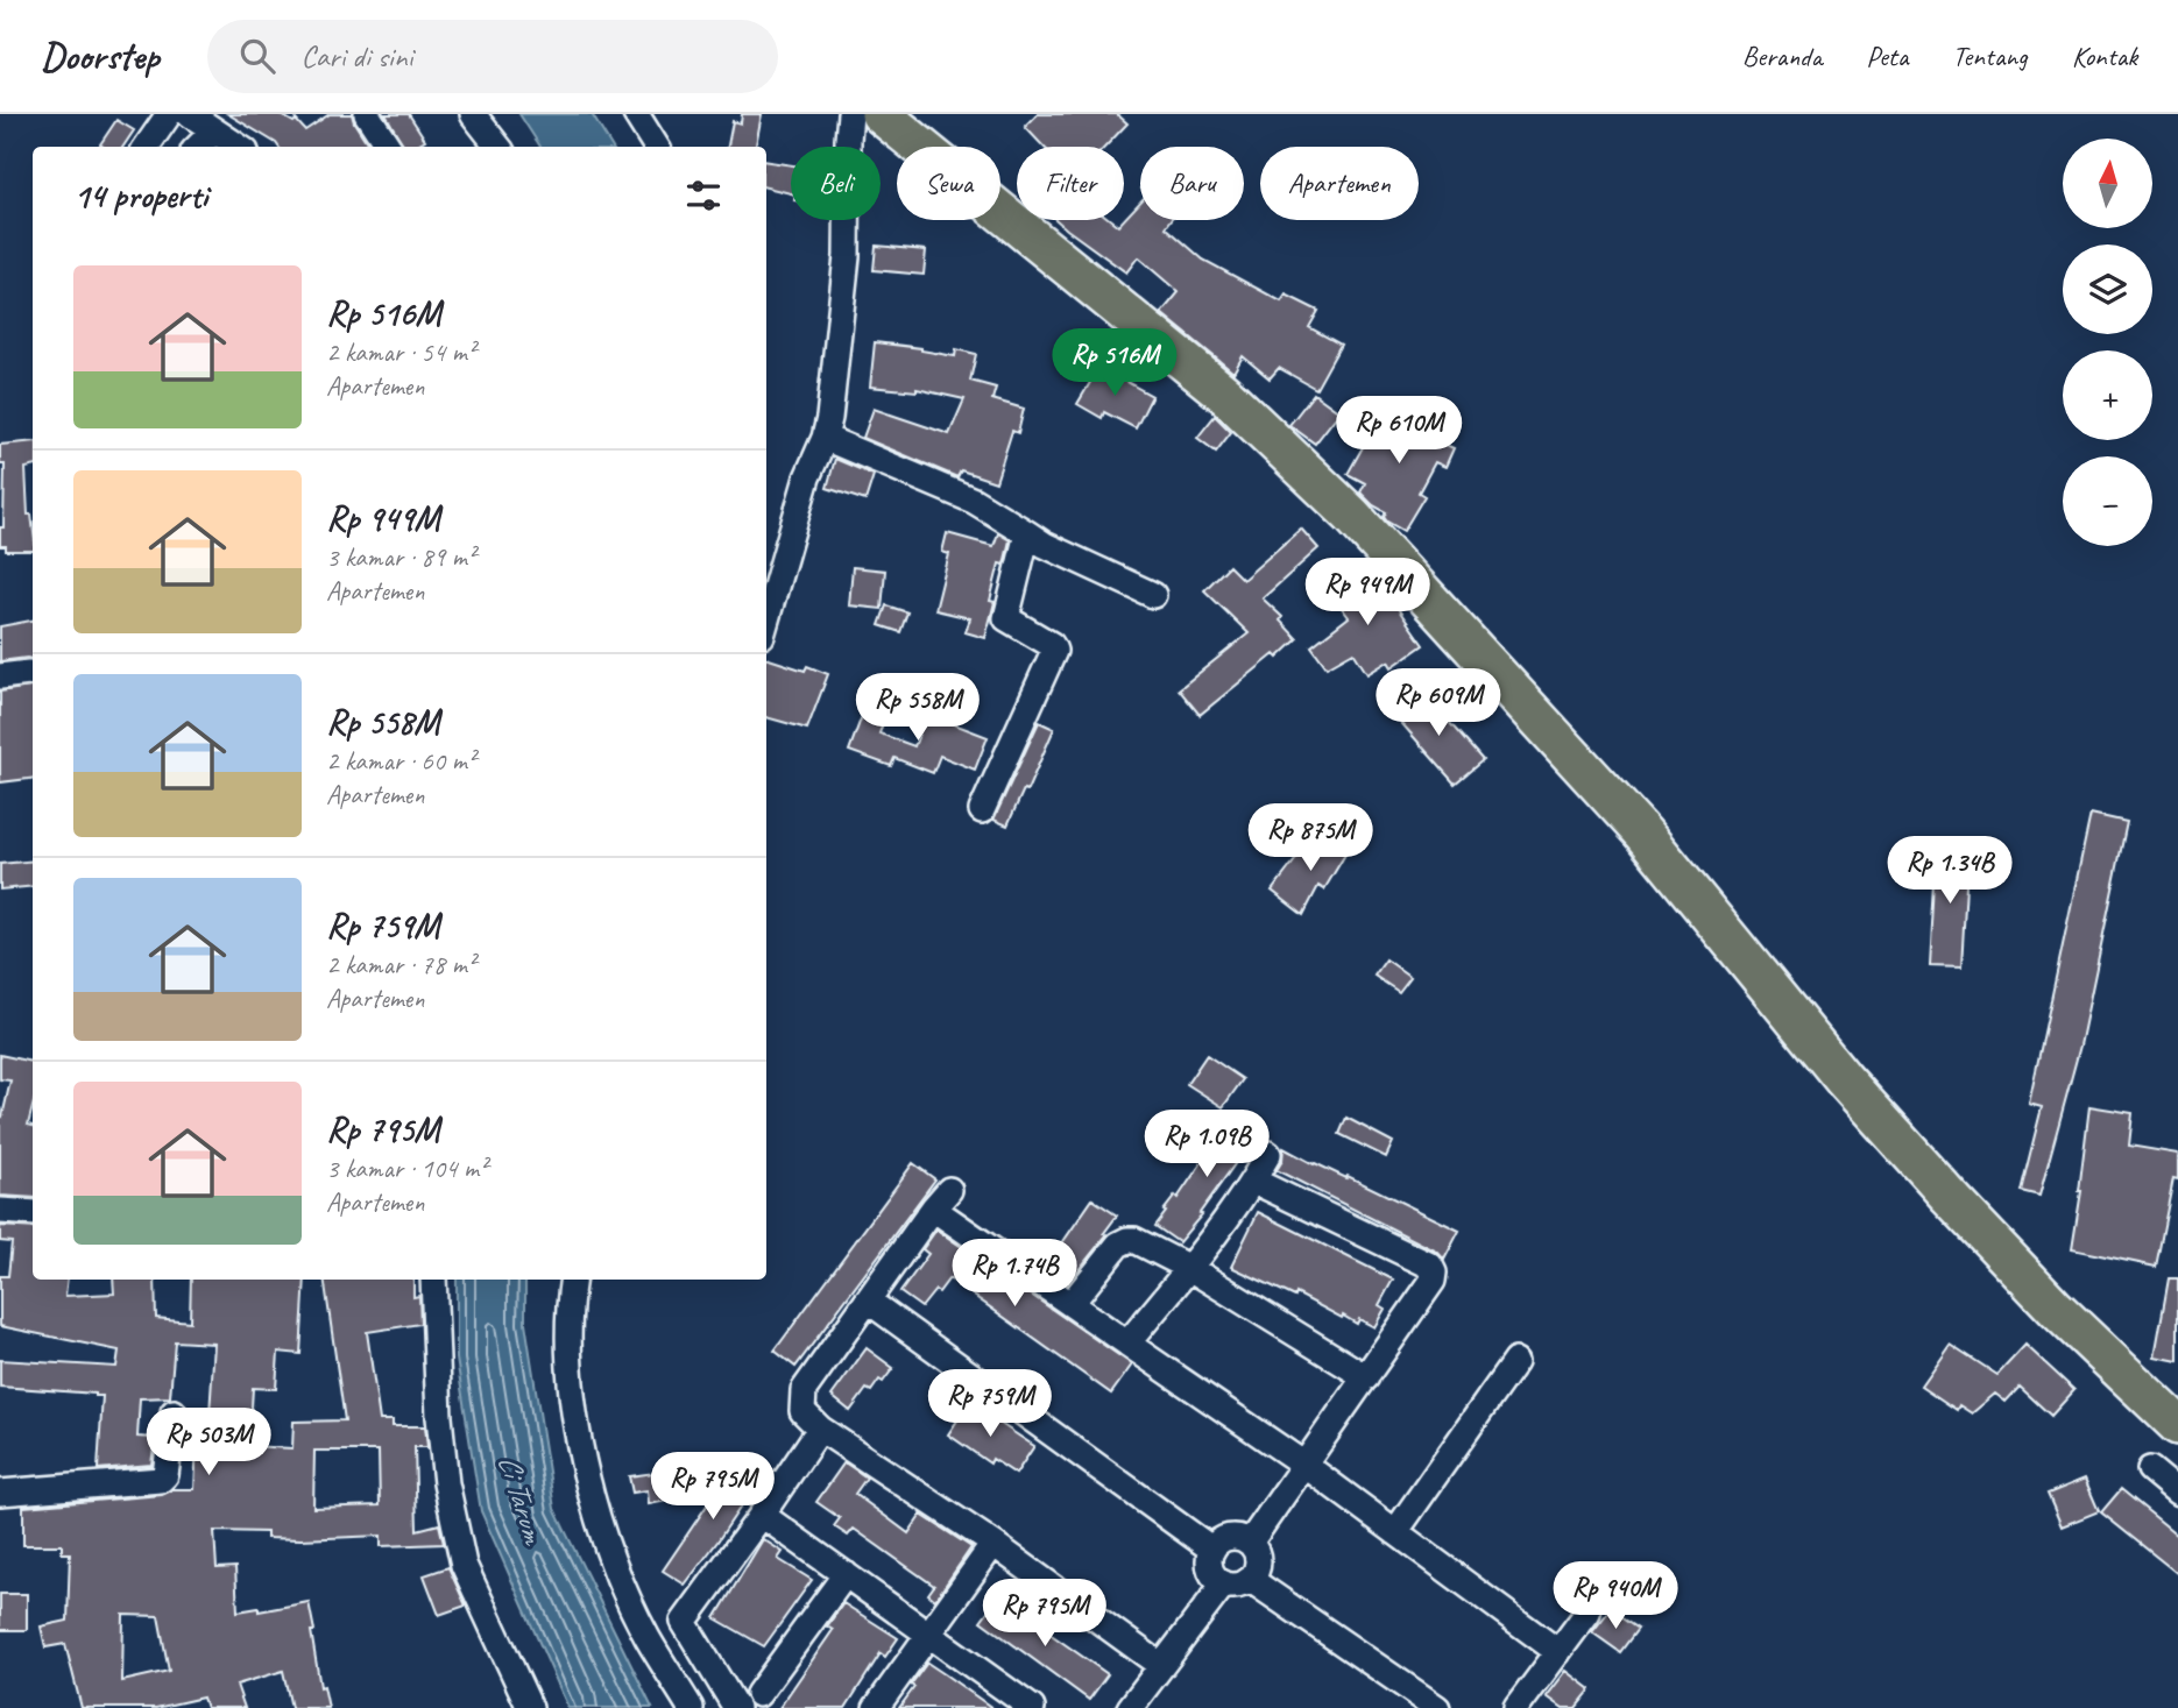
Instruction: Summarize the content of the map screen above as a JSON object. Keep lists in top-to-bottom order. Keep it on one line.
{"water":["Ci Tarum"],"north":"top","page":{"header":"Doorstep","search":"Cari di sini","nav":["Beranda","Peta","Tentang","Kontak"],"map_buttons":["+","−"],"chip":["Beli","Sewa","Filter","Baru","Apartemen"],"heading":"14 properti","list":[{"name":"Rp 516M","note":"2 kamar · 54 m² · Apartemen"},{"name":"Rp 949M","note":"3 kamar · 89 m² · Apartemen"},{"name":"Rp 558M","note":"2 kamar · 60 m² · Apartemen"},{"name":"Rp 759M","note":"2 kamar · 78 m² · Apartemen"},{"name":"Rp 795M","note":"3 kamar · 104 m² · Apartemen"}],"price":["Rp 516M","Rp 610M","Rp 949M","Rp 609M","Rp 558M","Rp 875M","Rp 1.34B","Rp 1.09B","Rp 1.74B","Rp 759M","Rp 503M","Rp 795M","Rp 940M","Rp 795M"]}}
